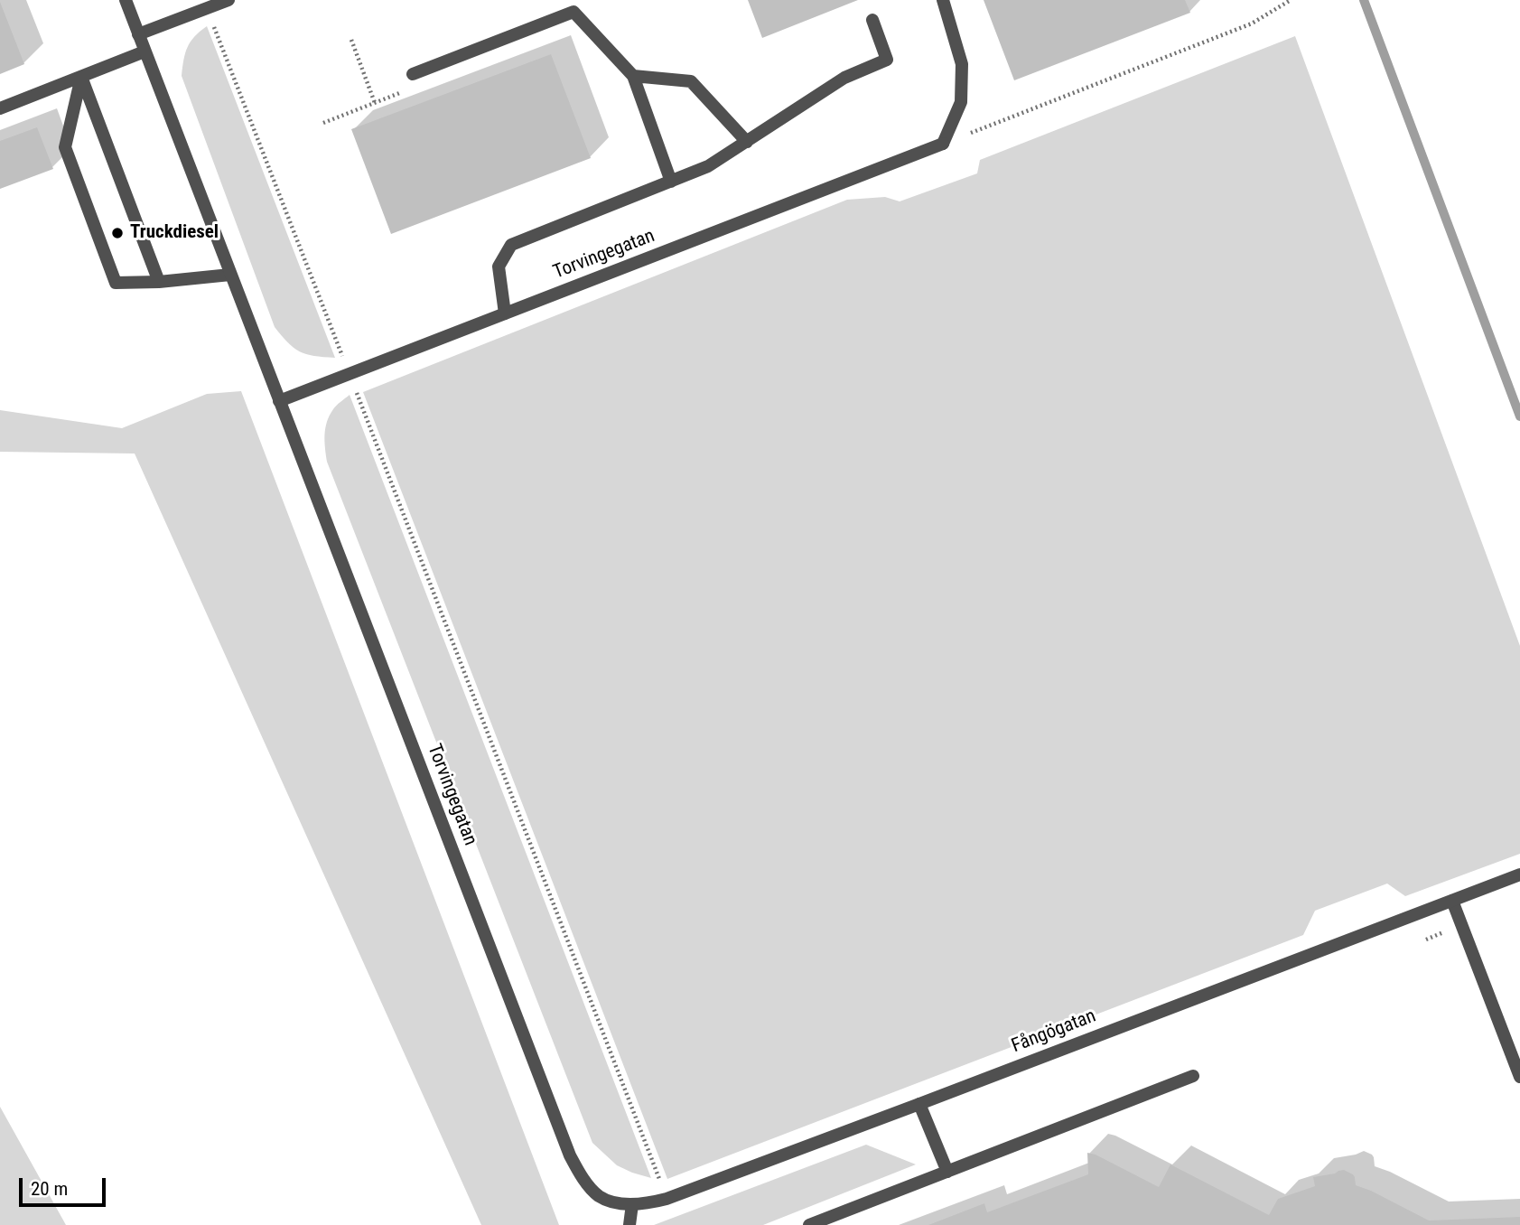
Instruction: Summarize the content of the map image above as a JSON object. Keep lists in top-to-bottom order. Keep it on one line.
{"streets":{"street":["Torvingegatan","Fångögatan"]},"crossings":[["Torvingegatan","Fångögatan"]],"places":["Truckdiesel"],"scale_bar":"20 m"}
